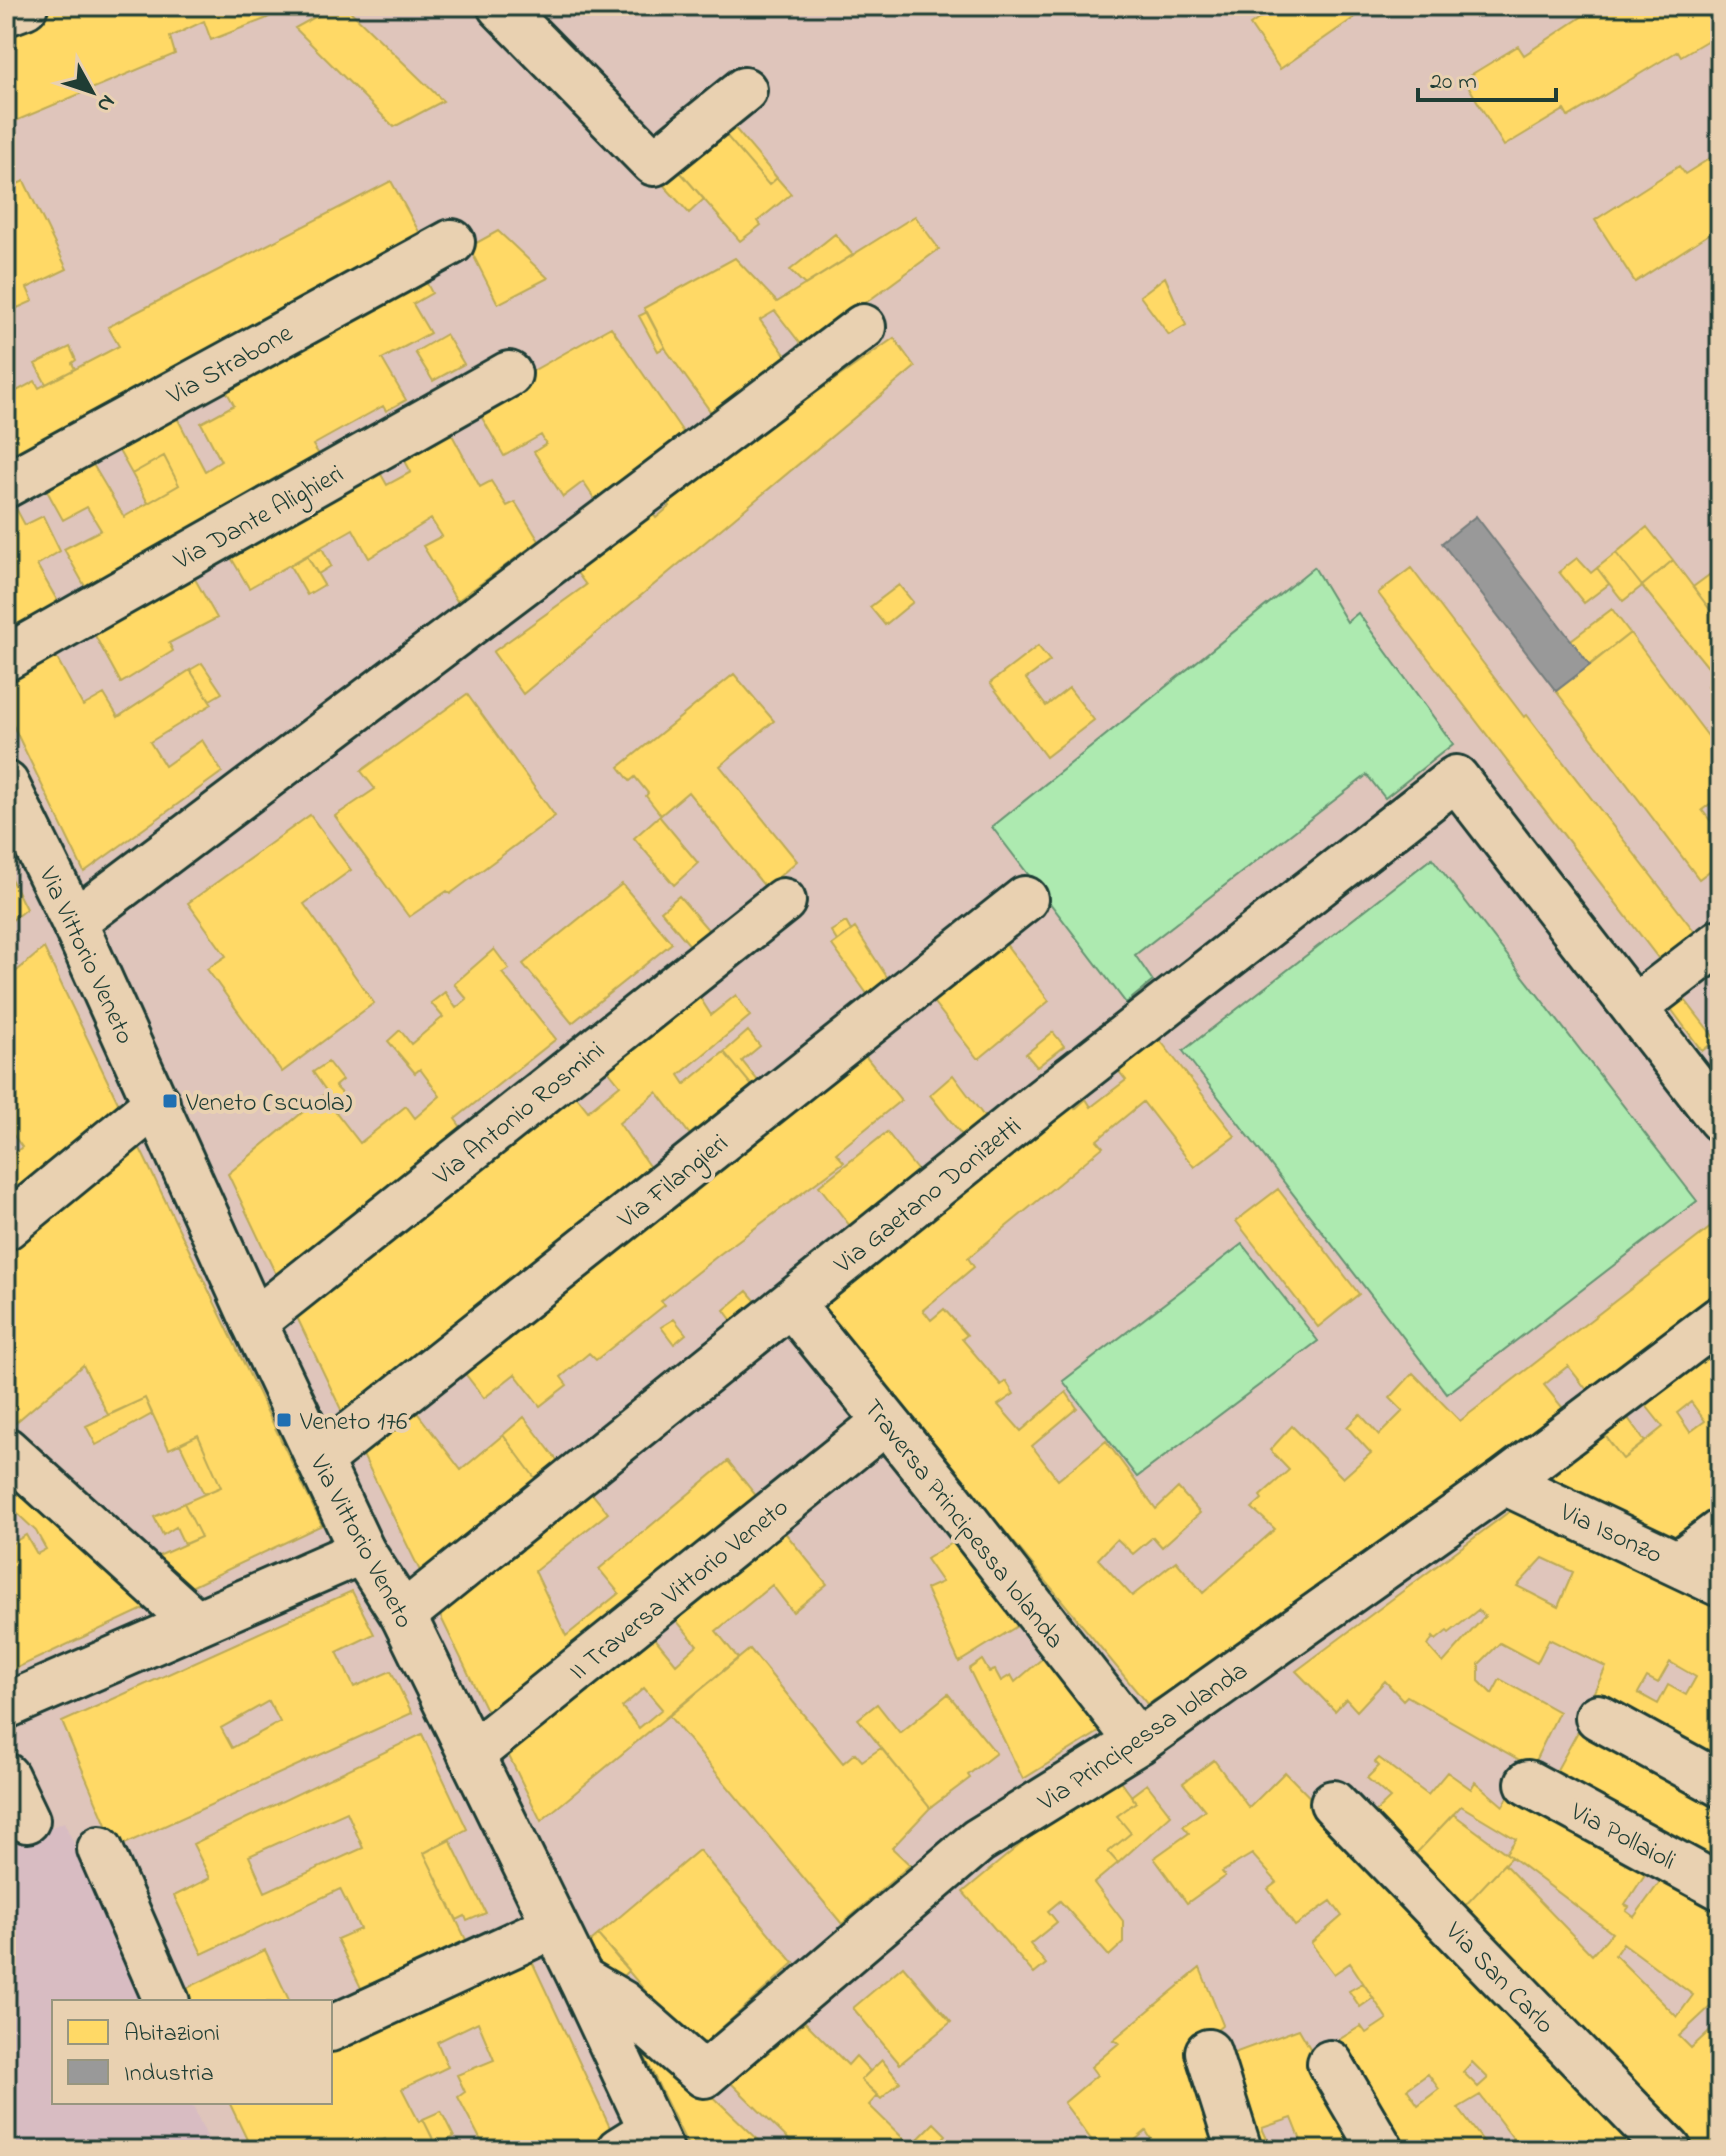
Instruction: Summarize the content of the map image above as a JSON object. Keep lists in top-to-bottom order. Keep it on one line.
{"streets":{"street":["Via Strabone","Via Dante Alighieri","Via Vittorio Veneto","Via Antonio Rosmini","Via Filangieri","Via Gaetano Donizetti","Traversa Principessa Iolanda","Via Isonzo","II Traversa Vittorio Veneto","Via Principessa Iolanda","Via Pollaioli","Via San Carlo"]},"crossings":[["Via Vittorio Veneto","Via Antonio Rosmini"],["Via Vittorio Veneto","Via Filangieri"],["Via Vittorio Veneto","Via Gaetano Donizetti"],["Via Vittorio Veneto","II Traversa Vittorio Veneto"],["Via Vittorio Veneto","Via Principessa Iolanda"],["Via Gaetano Donizetti","Traversa Principessa Iolanda"],["Traversa Principessa Iolanda","II Traversa Vittorio Veneto"],["Traversa Principessa Iolanda","Via Principessa Iolanda"],["Via Isonzo","Via Principessa Iolanda"]],"places":{"transit":["Veneto (scuola)","Veneto 176"]},"legend":["Abitazioni","Industria"],"scale_bar":"20 m","north":"bottom right"}
